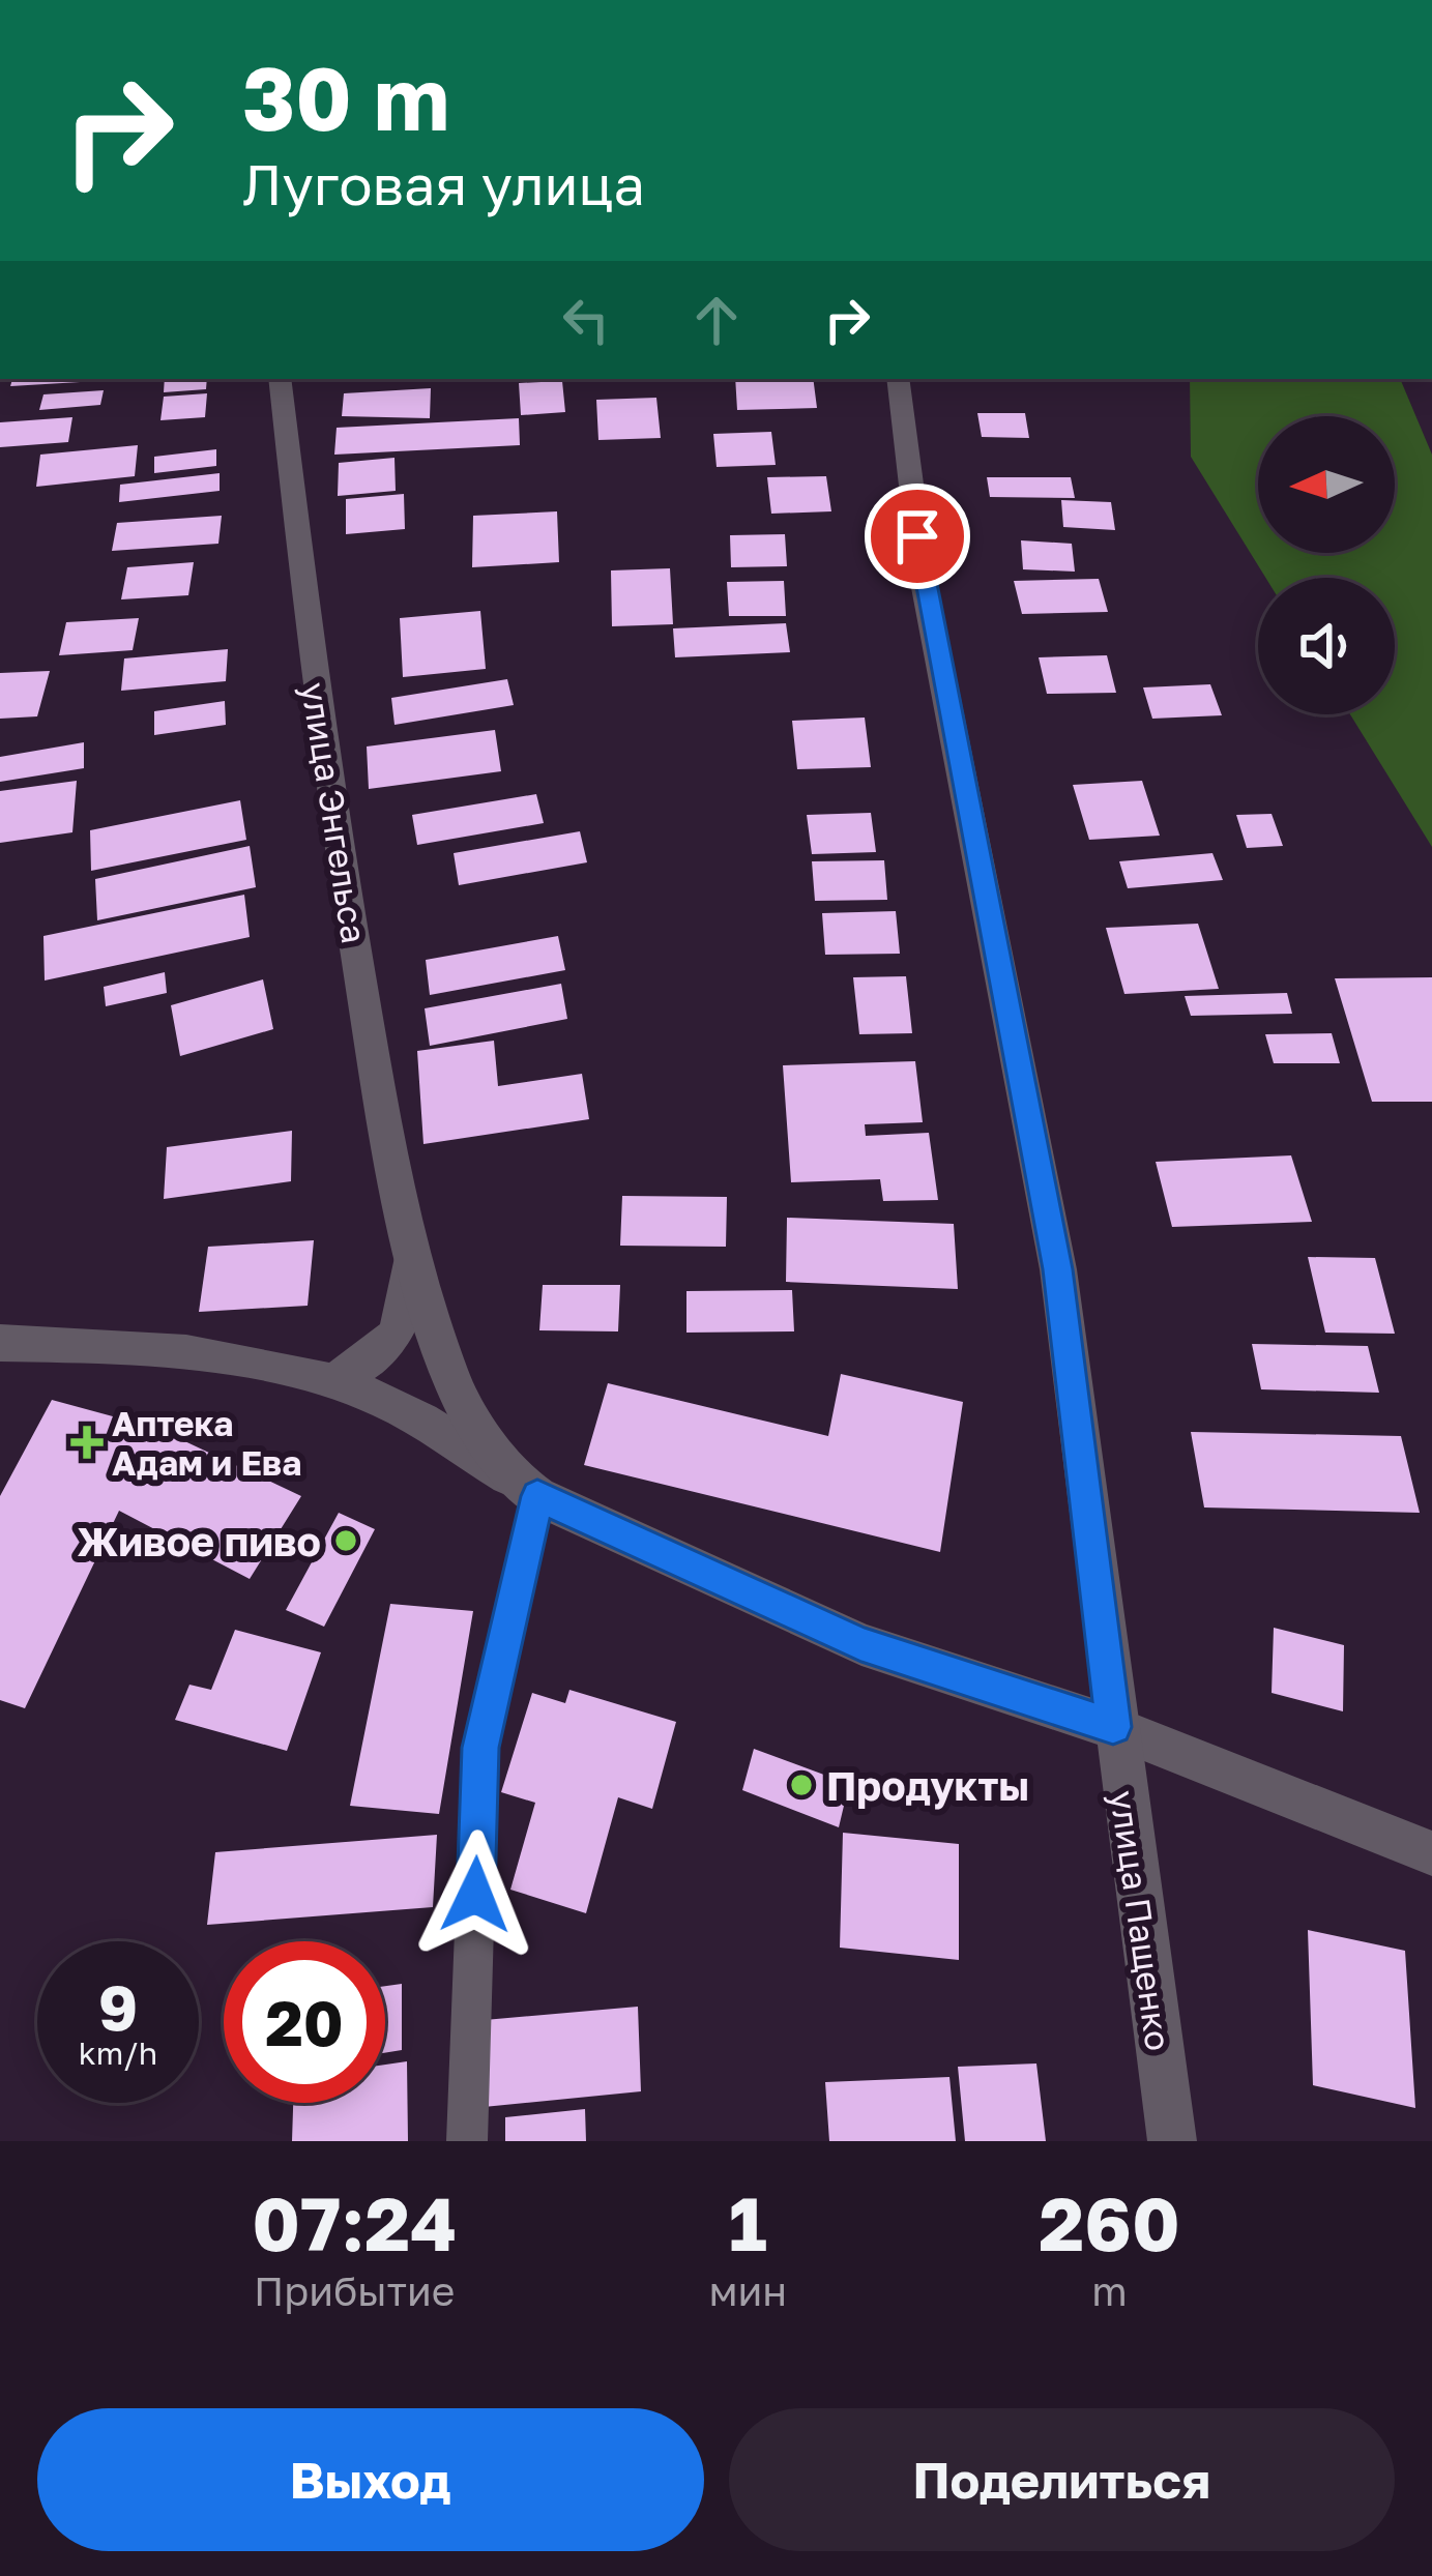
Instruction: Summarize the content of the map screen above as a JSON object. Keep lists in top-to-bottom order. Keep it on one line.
{"streets":{"street":["улица Энгельса","улица Пащенко"]},"places":{"health":["Аптека Адам и Ева"],"other":["Живое пиво","Продукты"]},"north":"left","page":{"turn":["30 m","Луговая улица"],"speed":"9 km/h","limit":"20","eta":["07:24","Прибытие","1","мин","260","m"],"buttons":["Выход","Поделиться"]}}
